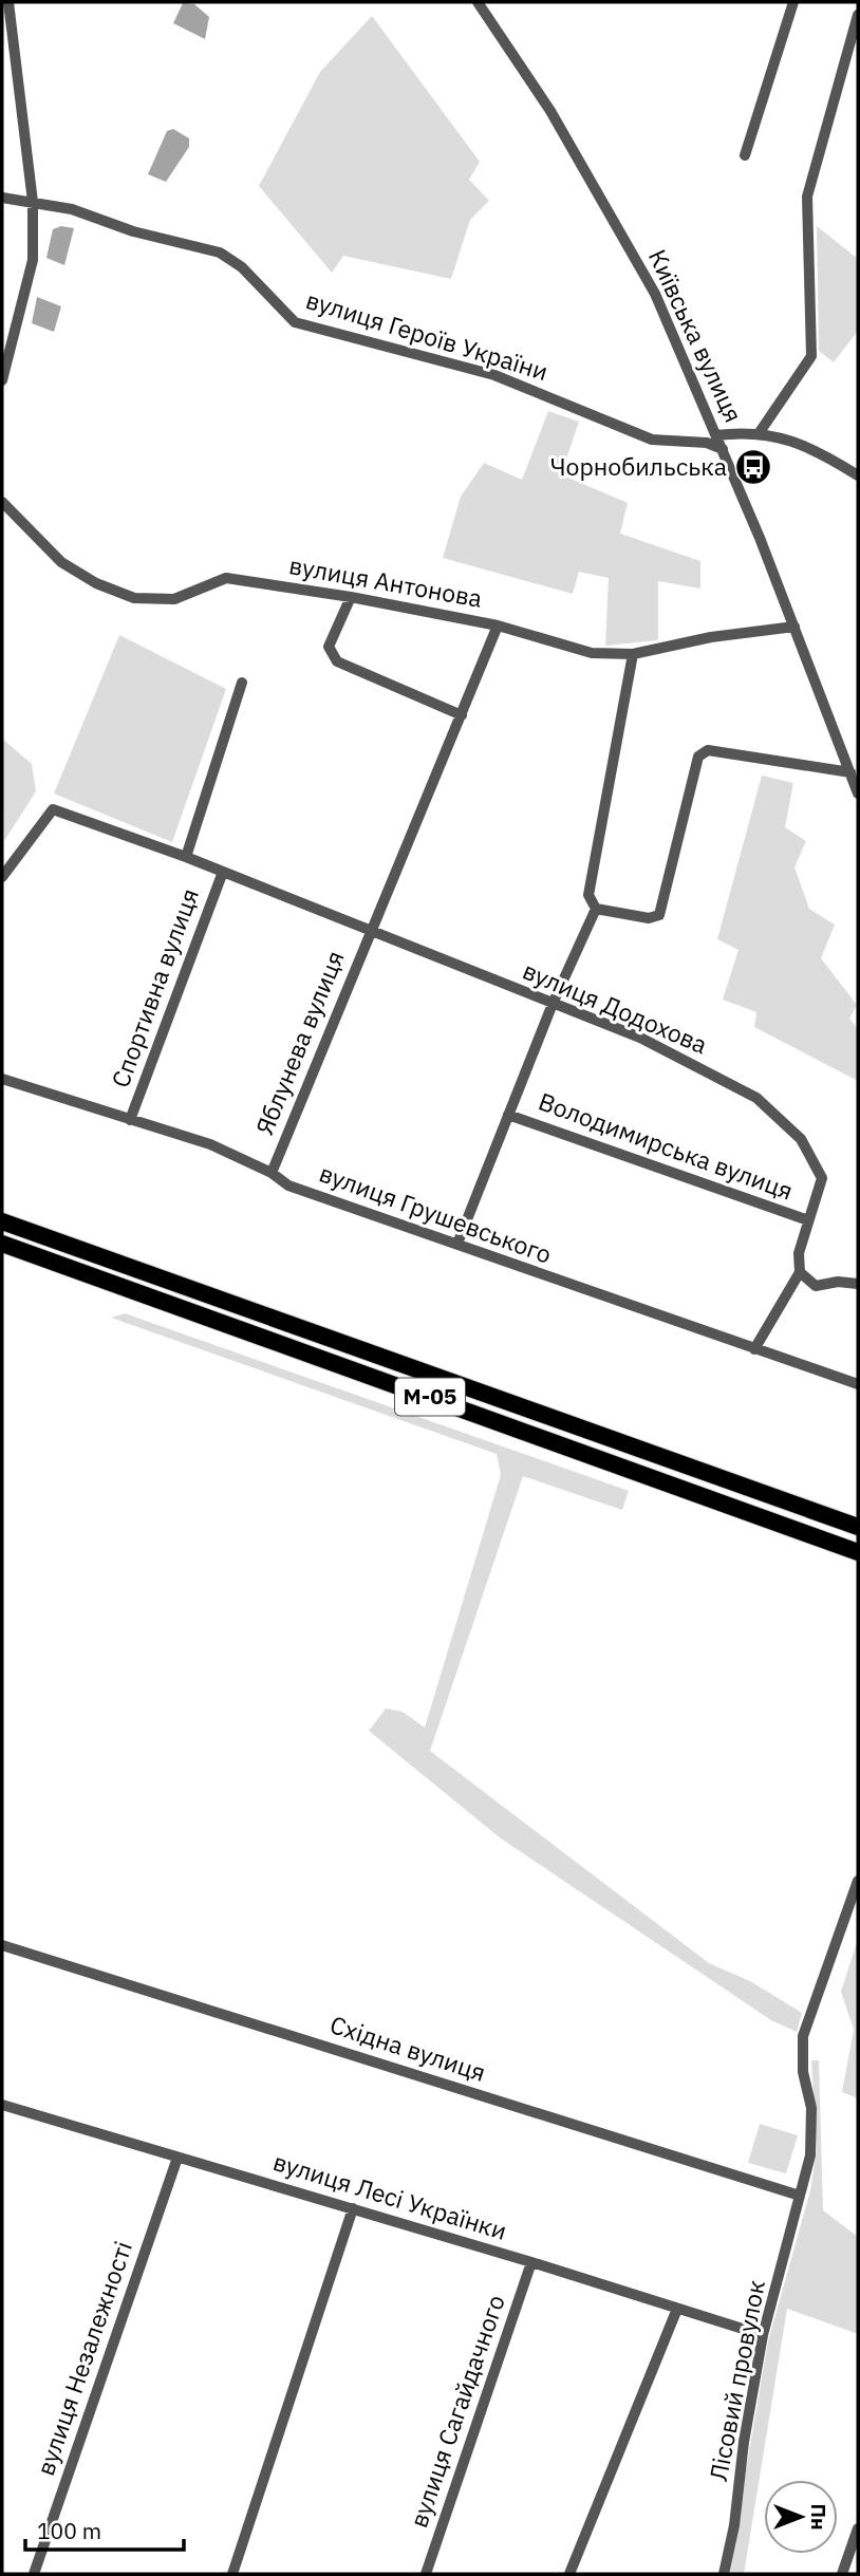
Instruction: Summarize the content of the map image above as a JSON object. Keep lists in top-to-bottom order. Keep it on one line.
{"streets":{"highway":["М-05"],"street":["вулиця Героїв України","Київська вулиця","вулиця Антонова","Спортивна вулиця","вулиця Додохова","Яблунева вулиця","Володимирська вулиця","вулиця Грушевського","Східна вулиця","вулиця Лесі Українки","вулиця Незалежності","Лісовий провулок","вулиця Сагайдачного"]},"crossings":[["вулиця Героїв України","Київська вулиця"],["Київська вулиця","вулиця Антонова"],["Спортивна вулиця","вулиця Додохова"],["Спортивна вулиця","вулиця Грушевського"],["вулиця Додохова","Яблунева вулиця"],["вулиця Додохова","Володимирська вулиця"],["Яблунева вулиця","вулиця Грушевського"],["Східна вулиця","Лісовий провулок"],["вулиця Лесі Українки","вулиця Незалежності"],["вулиця Лесі Українки","Лісовий провулок"],["вулиця Лесі Українки","вулиця Сагайдачного"]],"places":{"bus stop":["Чорнобильська"]},"scale_bar":"100 m","north":"right"}
